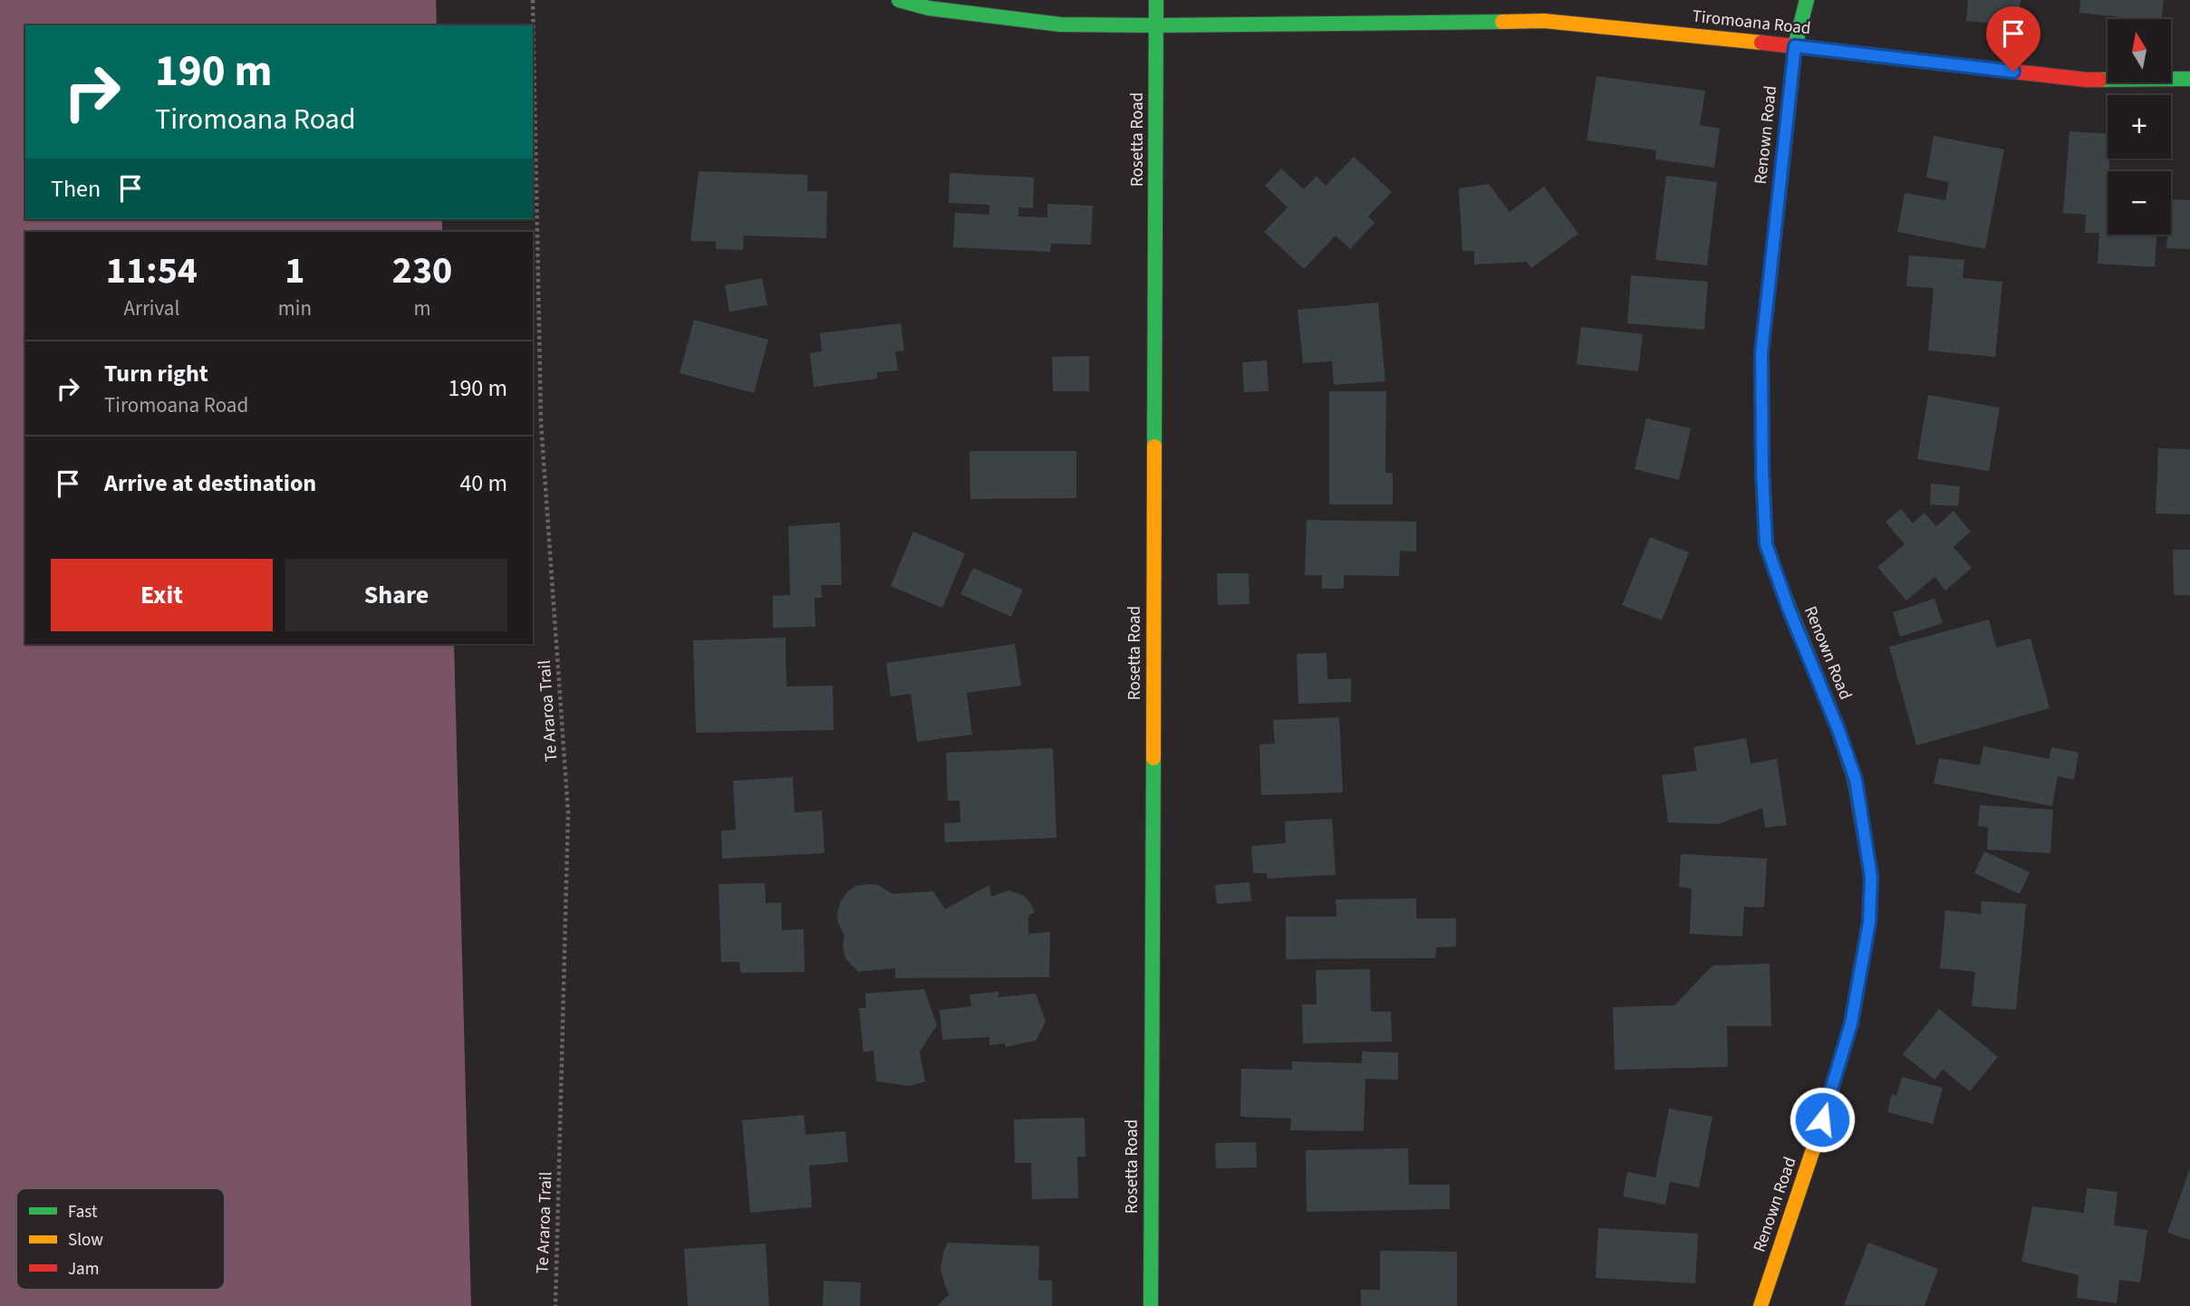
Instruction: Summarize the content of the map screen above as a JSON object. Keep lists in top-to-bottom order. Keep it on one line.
{"streets":{"street":["Tiromoana Road","Renown Road","Rosetta Road"],"path":["Te Araroa Trail"]},"crossings":[["Tiromoana Road","Renown Road"],["Tiromoana Road","Rosetta Road"]],"legend":["Fast","Slow","Jam"],"north":"top","page":{"map_buttons":["+","−"],"turn":["190 m","Tiromoana Road"],"then":"Then","eta":["11:54","Arrival","1","min","230","m"],"list":[{"name":"Turn right","note":"Tiromoana Road","value":"190 m"},{"name":"Arrive at destination","value":"40 m"}],"buttons":["Exit","Share"]}}
